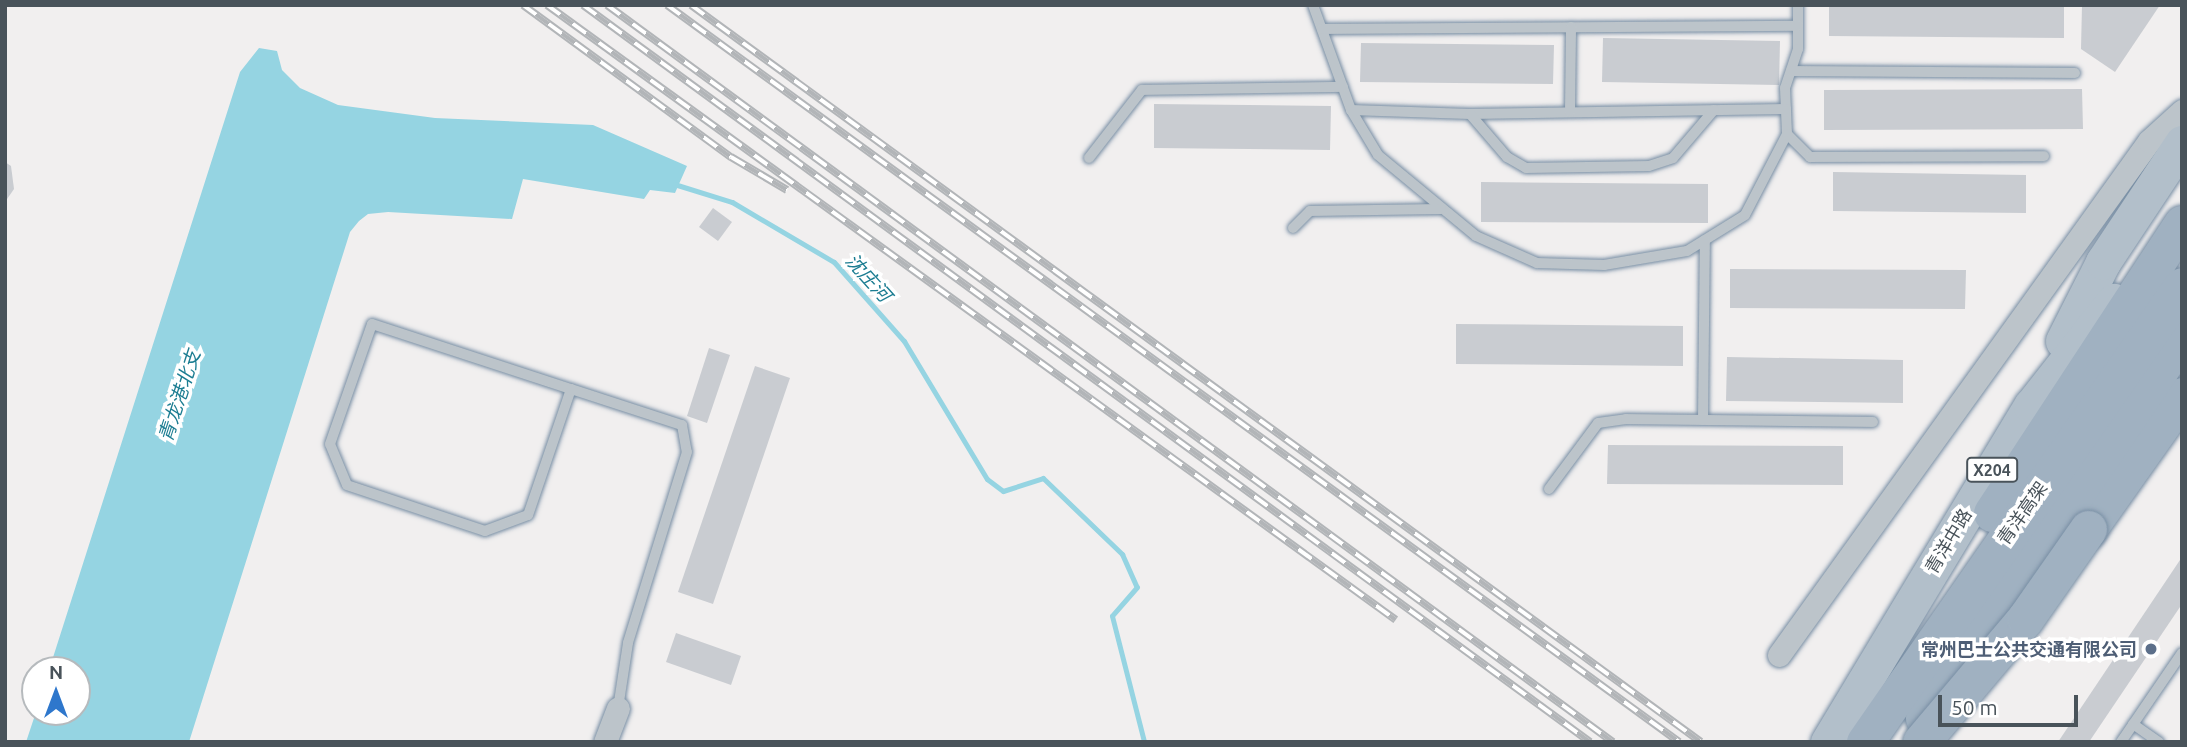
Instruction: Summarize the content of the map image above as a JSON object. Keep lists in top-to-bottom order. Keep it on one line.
{"streets":{"highway":["青洋高架"],"main road":["X204","青洋中路"]},"water":["沈庄河","青龙港北支"],"places":["常州巴士公共交通有限公司"],"scale_bar":"50 m","north":"top"}
